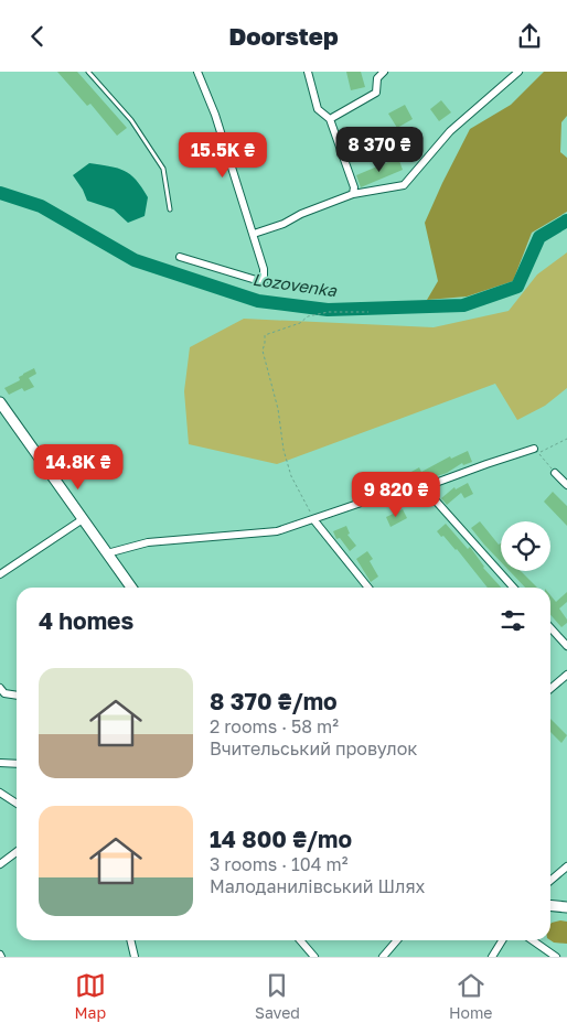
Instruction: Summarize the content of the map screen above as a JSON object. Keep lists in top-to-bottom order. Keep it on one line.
{"water":["Lozovenka"],"page":{"header":"Doorstep","price":["8 370 ₴","15.5K ₴","14.8K ₴","9 820 ₴"],"heading":"4 homes","list":[{"name":"8 370 ₴/mo","note":"2 rooms · 58 m² · Вчительський провулок"},{"name":"14 800 ₴/mo","note":"3 rooms · 104 m² · Малоданилівський Шлях"}],"tabs":["Map","Saved","Home"]}}
